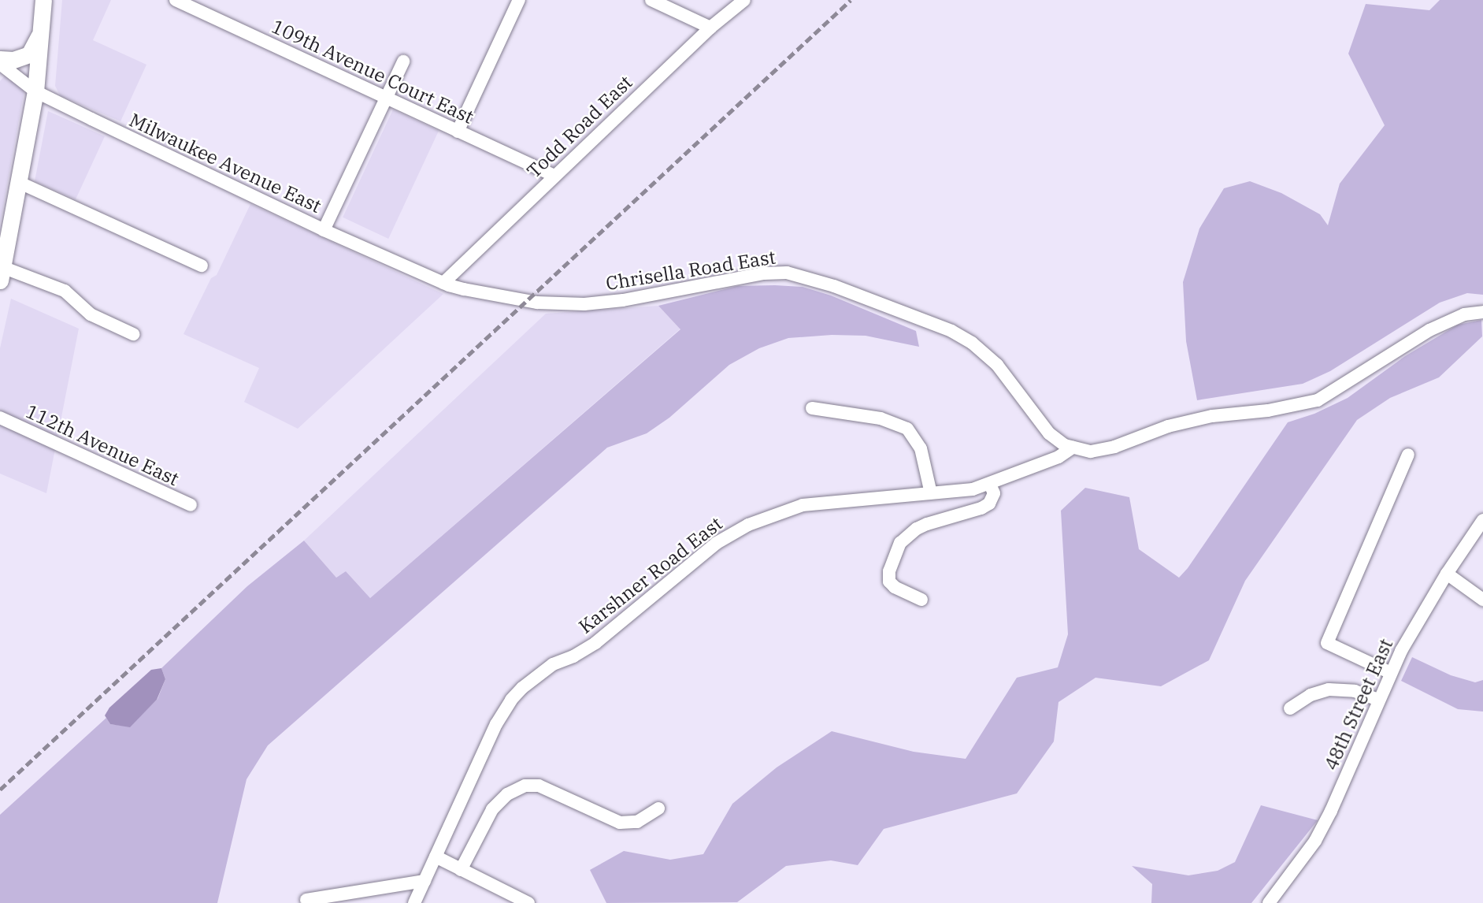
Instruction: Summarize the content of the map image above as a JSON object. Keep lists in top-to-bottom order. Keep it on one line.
{"streets":{"street":["109th Avenue Court East","Todd Road East","Milwaukee Avenue East","Chrisella Road East","112th Avenue East","Karshner Road East","48th Street East"]},"crossings":[["109th Avenue Court East","Todd Road East"],["Todd Road East","Milwaukee Avenue East"],["Todd Road East","Chrisella Road East"],["Milwaukee Avenue East","Chrisella Road East"],["Chrisella Road East","Karshner Road East"]]}
